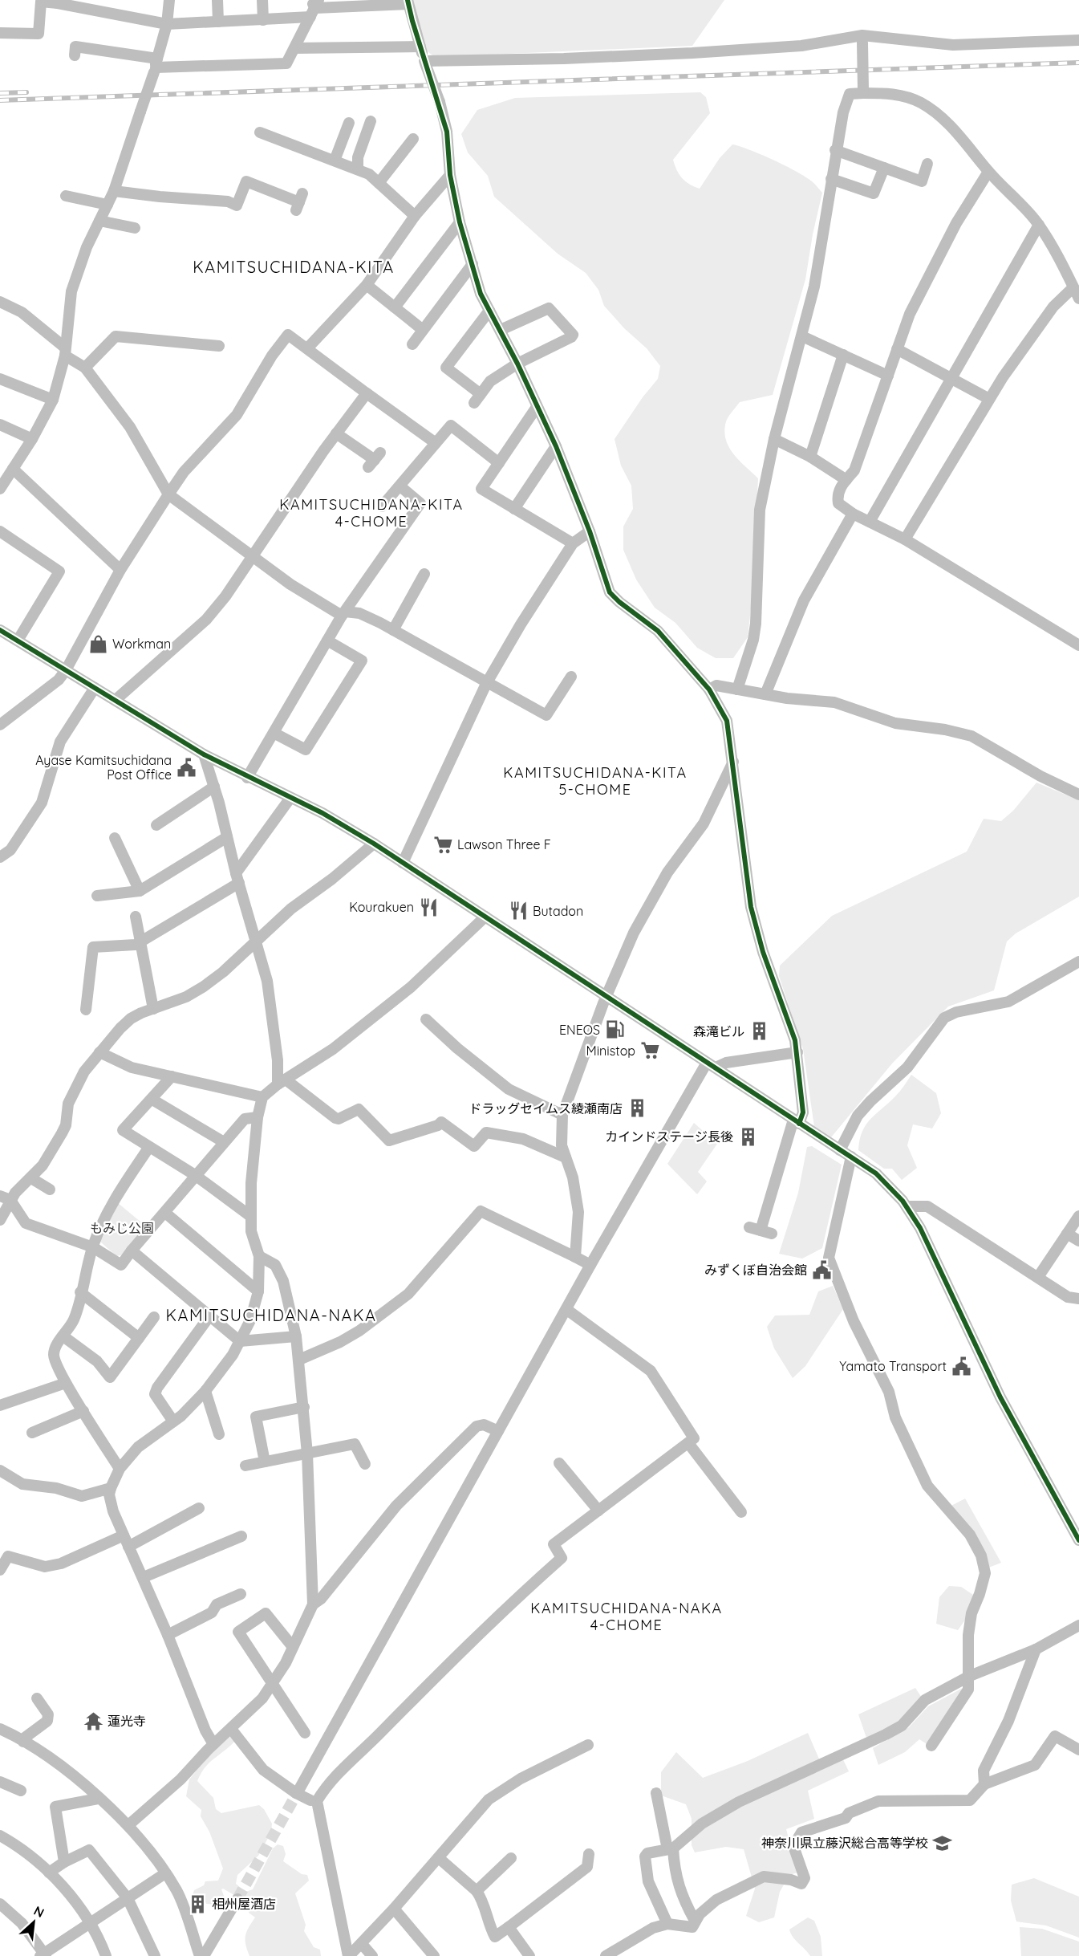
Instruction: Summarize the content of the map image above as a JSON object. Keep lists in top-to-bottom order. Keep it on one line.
{"districts":["KAMITSUCHIDANA-KITA","KAMITSUCHIDANA-KITA 4-CHOME","KAMITSUCHIDANA-KITA 5-CHOME","KAMITSUCHIDANA-NAKA","KAMITSUCHIDANA-NAKA 4-CHOME"],"parks":["もみじ公園"],"places":{"shop":["Workman"],"public building":["Ayase Kamitsuchidana Post Office","みずくぼ自治会館","Yamato Transport"],"supermarket":["Lawson Three F","Ministop"],"restaurant":["Kourakuen","Butadon"],"fuel station":["ENEOS"],"building":["森滝ビル","ドラッグセイムス綾瀬南店","カインドステージ長後","相州屋酒店"],"temple":["蓮光寺"],"school or university":["神奈川県立藤沢総合高等学校"]},"north":"top right"}
